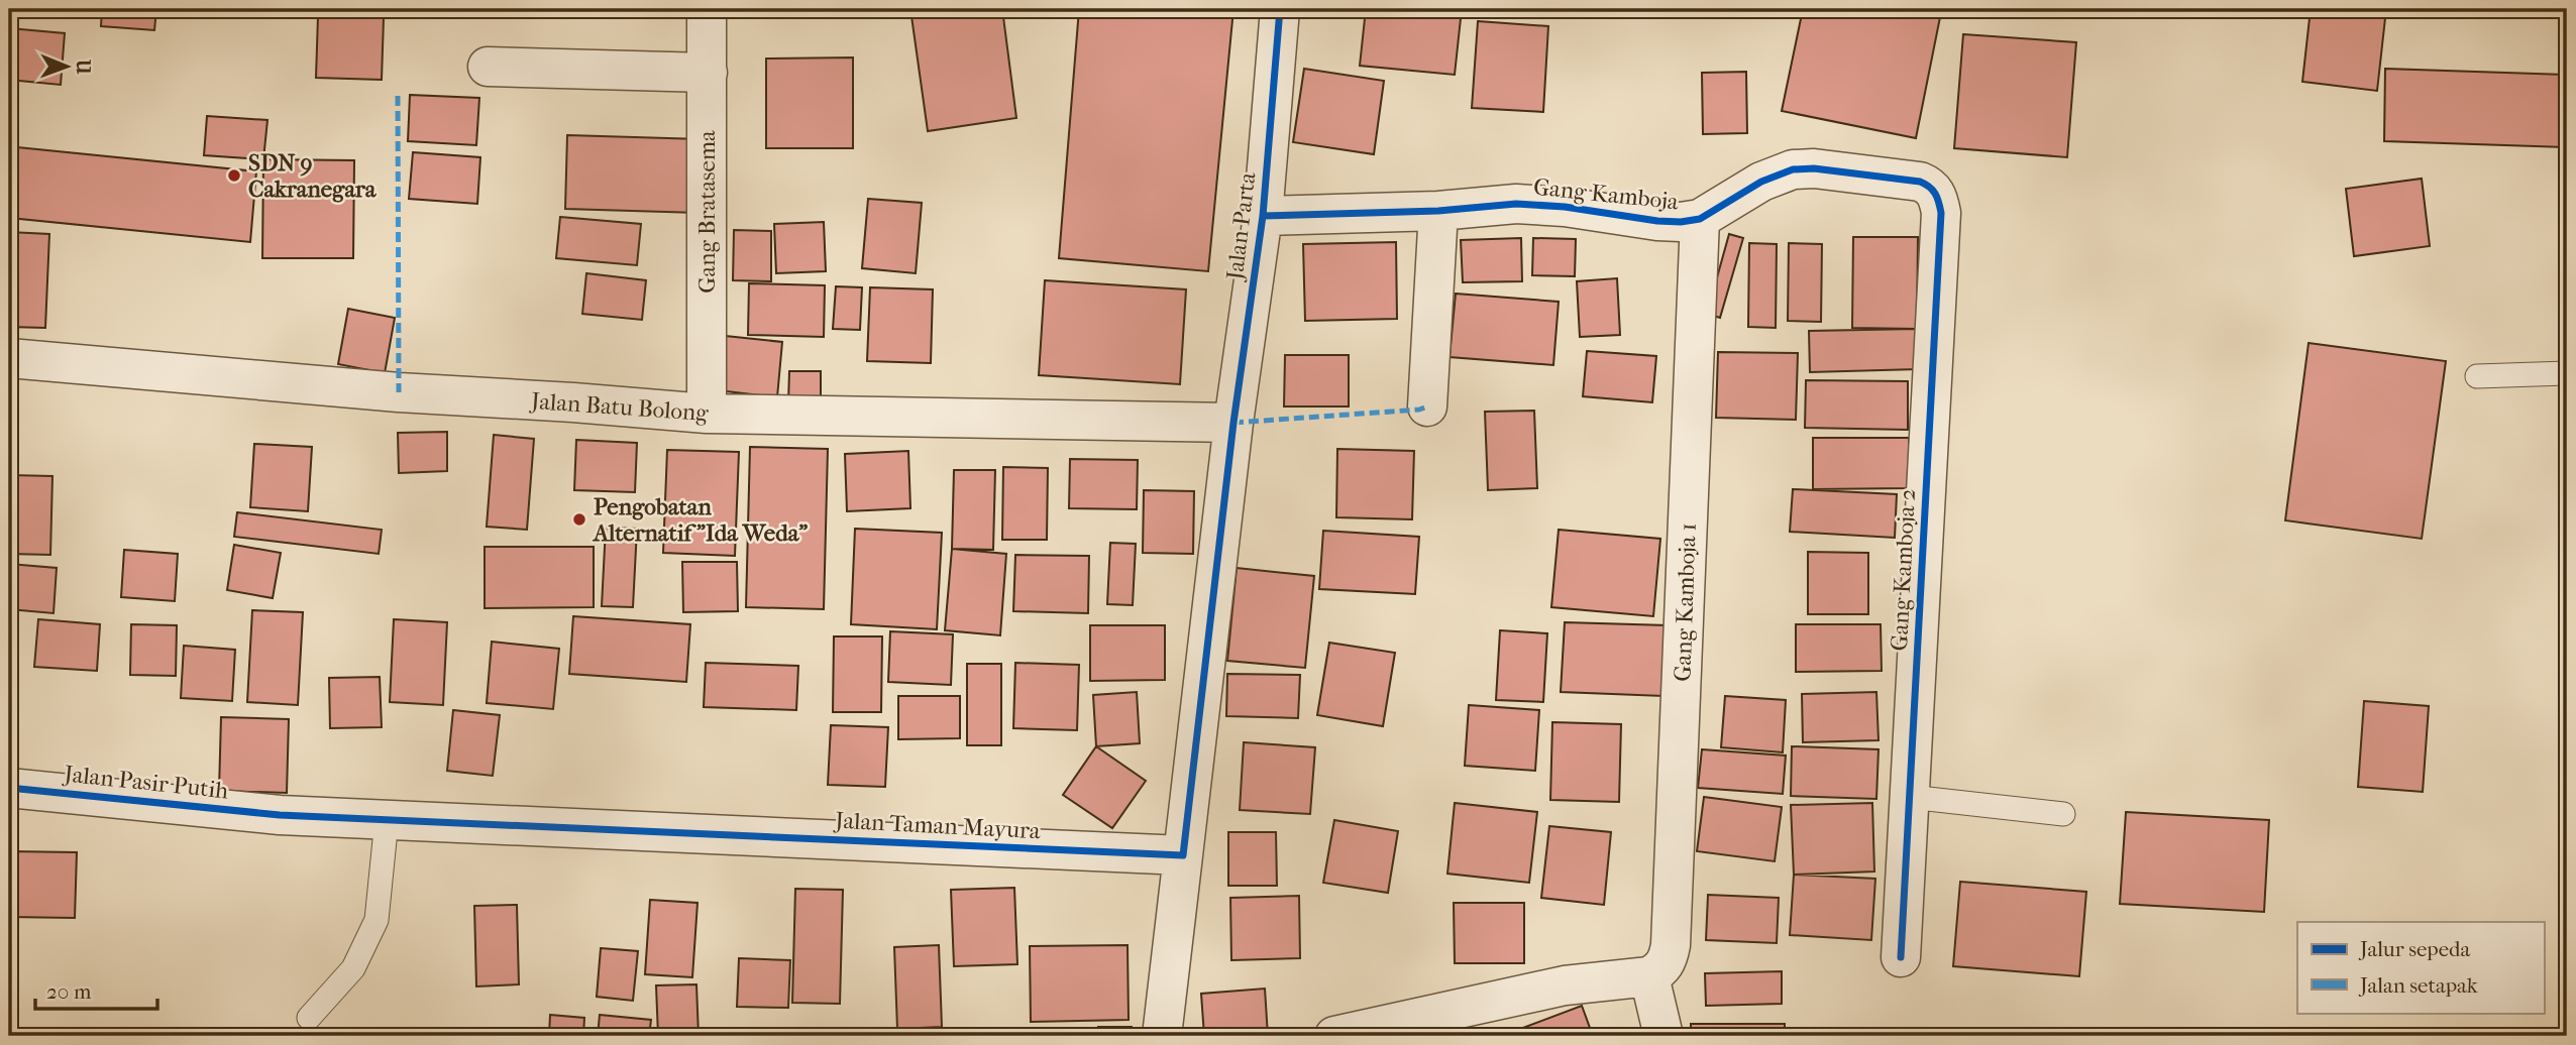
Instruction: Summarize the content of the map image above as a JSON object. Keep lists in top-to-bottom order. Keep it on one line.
{"streets":{"street":["Gang Kamboja","Gang Bratasema","Jalan Parta","Jalan Batu Bolong","Gang Kamboja 2","Gang Kamboja 1","Jalan Pasir Putih","Jalan Taman Mayura"]},"crossings":[["Gang Kamboja","Jalan Parta"],["Gang Kamboja","Gang Kamboja 2"],["Gang Kamboja","Gang Kamboja 1"],["Gang Bratasema","Jalan Batu Bolong"],["Jalan Parta","Jalan Batu Bolong"],["Jalan Pasir Putih","Jalan Taman Mayura"]],"places":["SDN 9 Cakranegara","Pengobatan Alternatif \"Ida Weda\""],"legend":["Jalur sepeda","Jalan setapak"],"scale_bar":"20 m","north":"right"}
